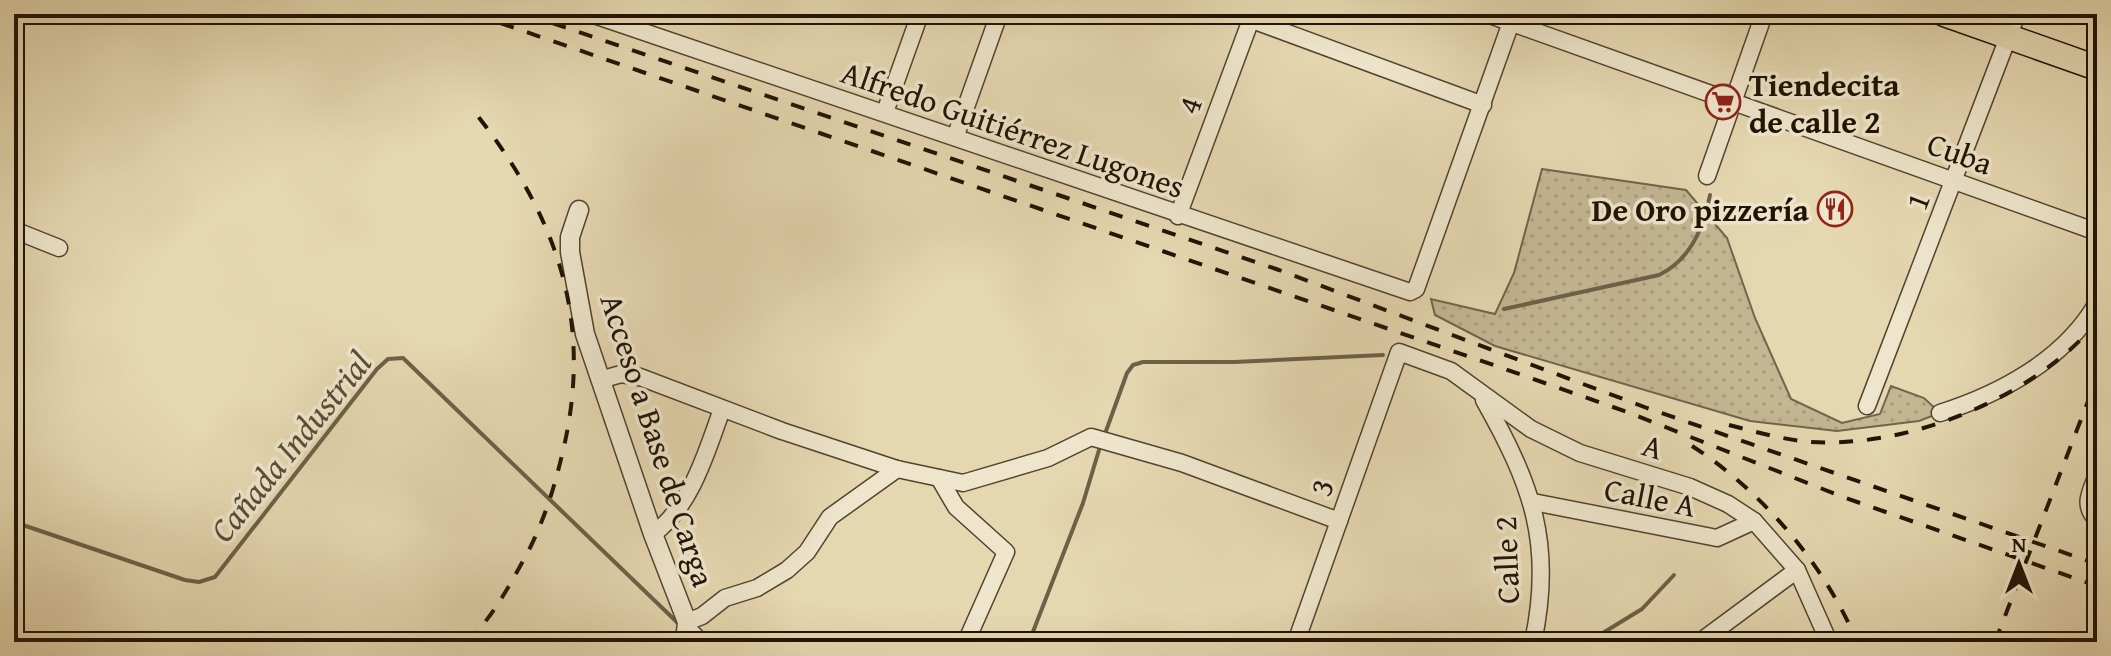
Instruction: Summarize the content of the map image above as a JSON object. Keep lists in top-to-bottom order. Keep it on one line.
{"streets":{"street":["4","Alfredo Guitiérrez Lugones","Cuba","1","Acceso a Base de Carga","A","3","Calle A","Calle 2"]},"crossings":[["4","Alfredo Guitiérrez Lugones"],["Cuba","1"],["A","3"],["A","Calle A"],["A","Calle 2"],["Calle A","Calle 2"]],"water":["Cañada Industrial"],"places":{"supermarket":["Tiendecita de calle 2"],"restaurant":["De Oro pizzería"]},"north":"top"}
